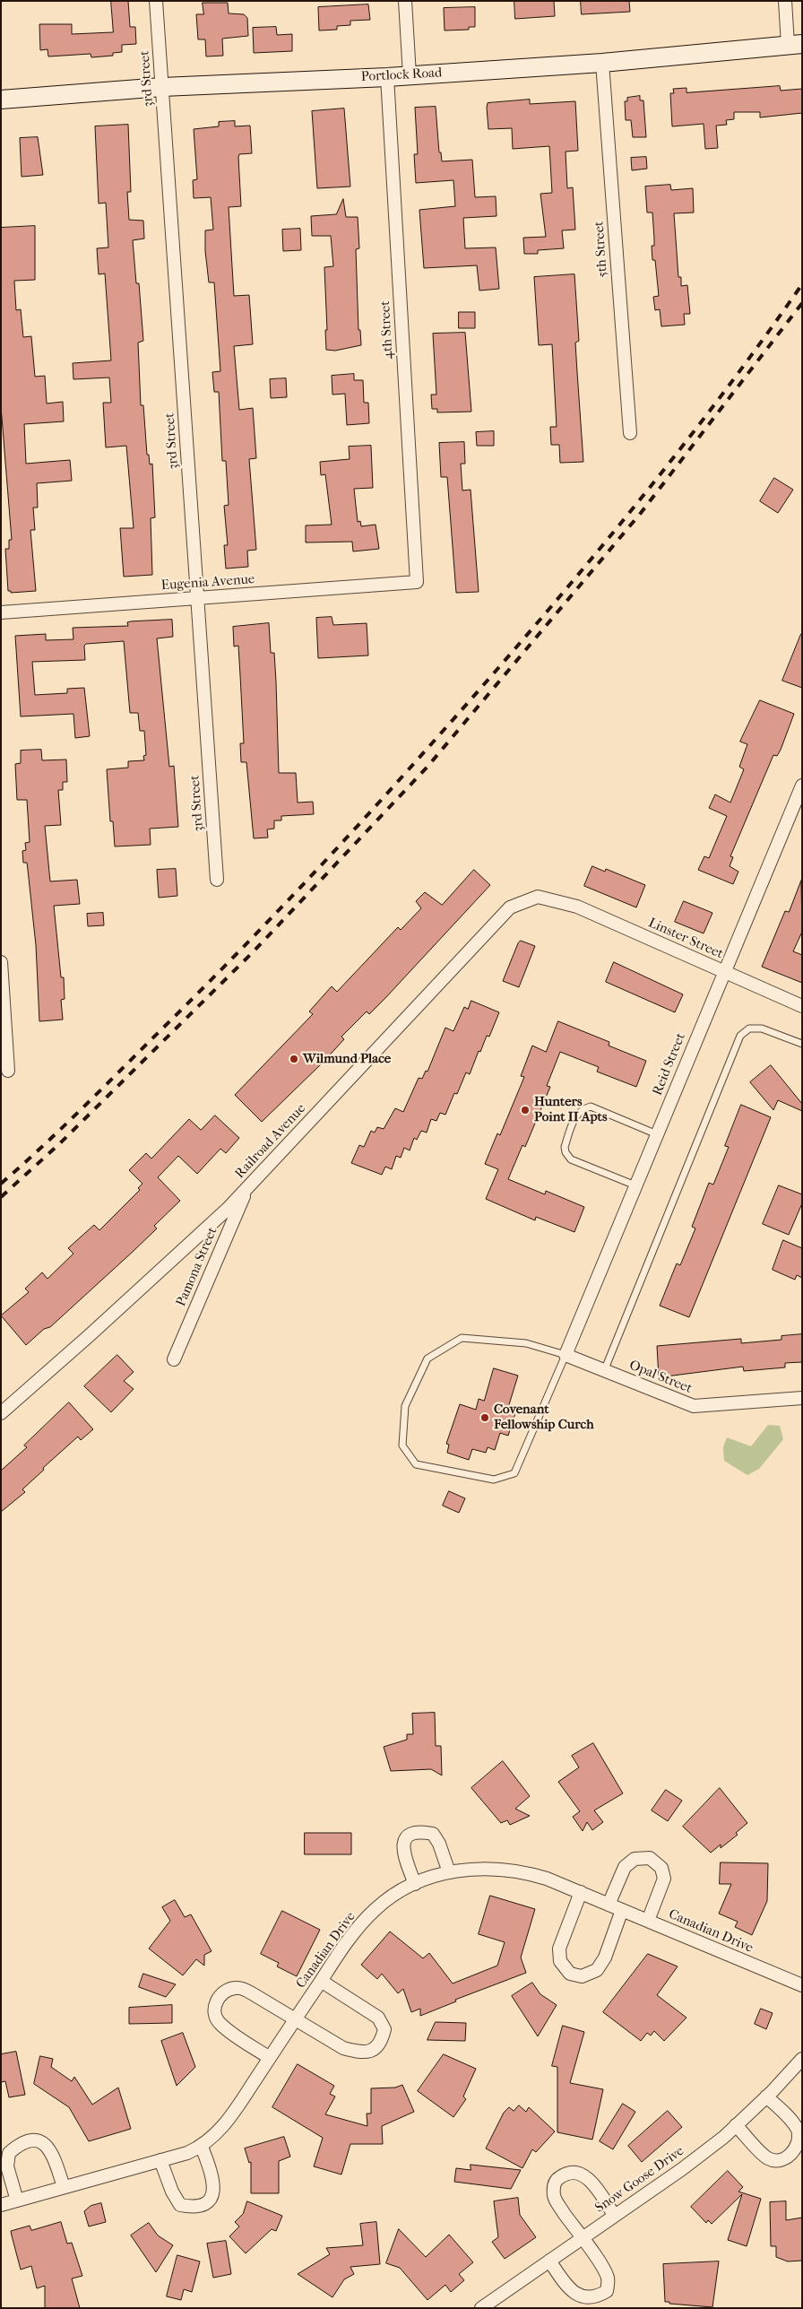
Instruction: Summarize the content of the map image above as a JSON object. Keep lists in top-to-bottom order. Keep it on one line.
{"streets":{"main road":["Portlock Road"],"street":["3rd Street","5th Street","4th Street","Eugenia Avenue","Linster Street","Reid Street","Railroad Avenue","Pamona Street","Opal Street","Canadian Drive","Snow Goose Drive"]},"crossings":[["Portlock Road","3rd Street"],["Portlock Road","5th Street"],["Portlock Road","4th Street"],["3rd Street","Eugenia Avenue"],["4th Street","Eugenia Avenue"],["Linster Street","Reid Street"],["Linster Street","Railroad Avenue"],["Reid Street","Opal Street"],["Railroad Avenue","Pamona Street"]],"places":["Wilmund Place","Hunters Point II Apts","Covenant Fellowship Curch"]}
